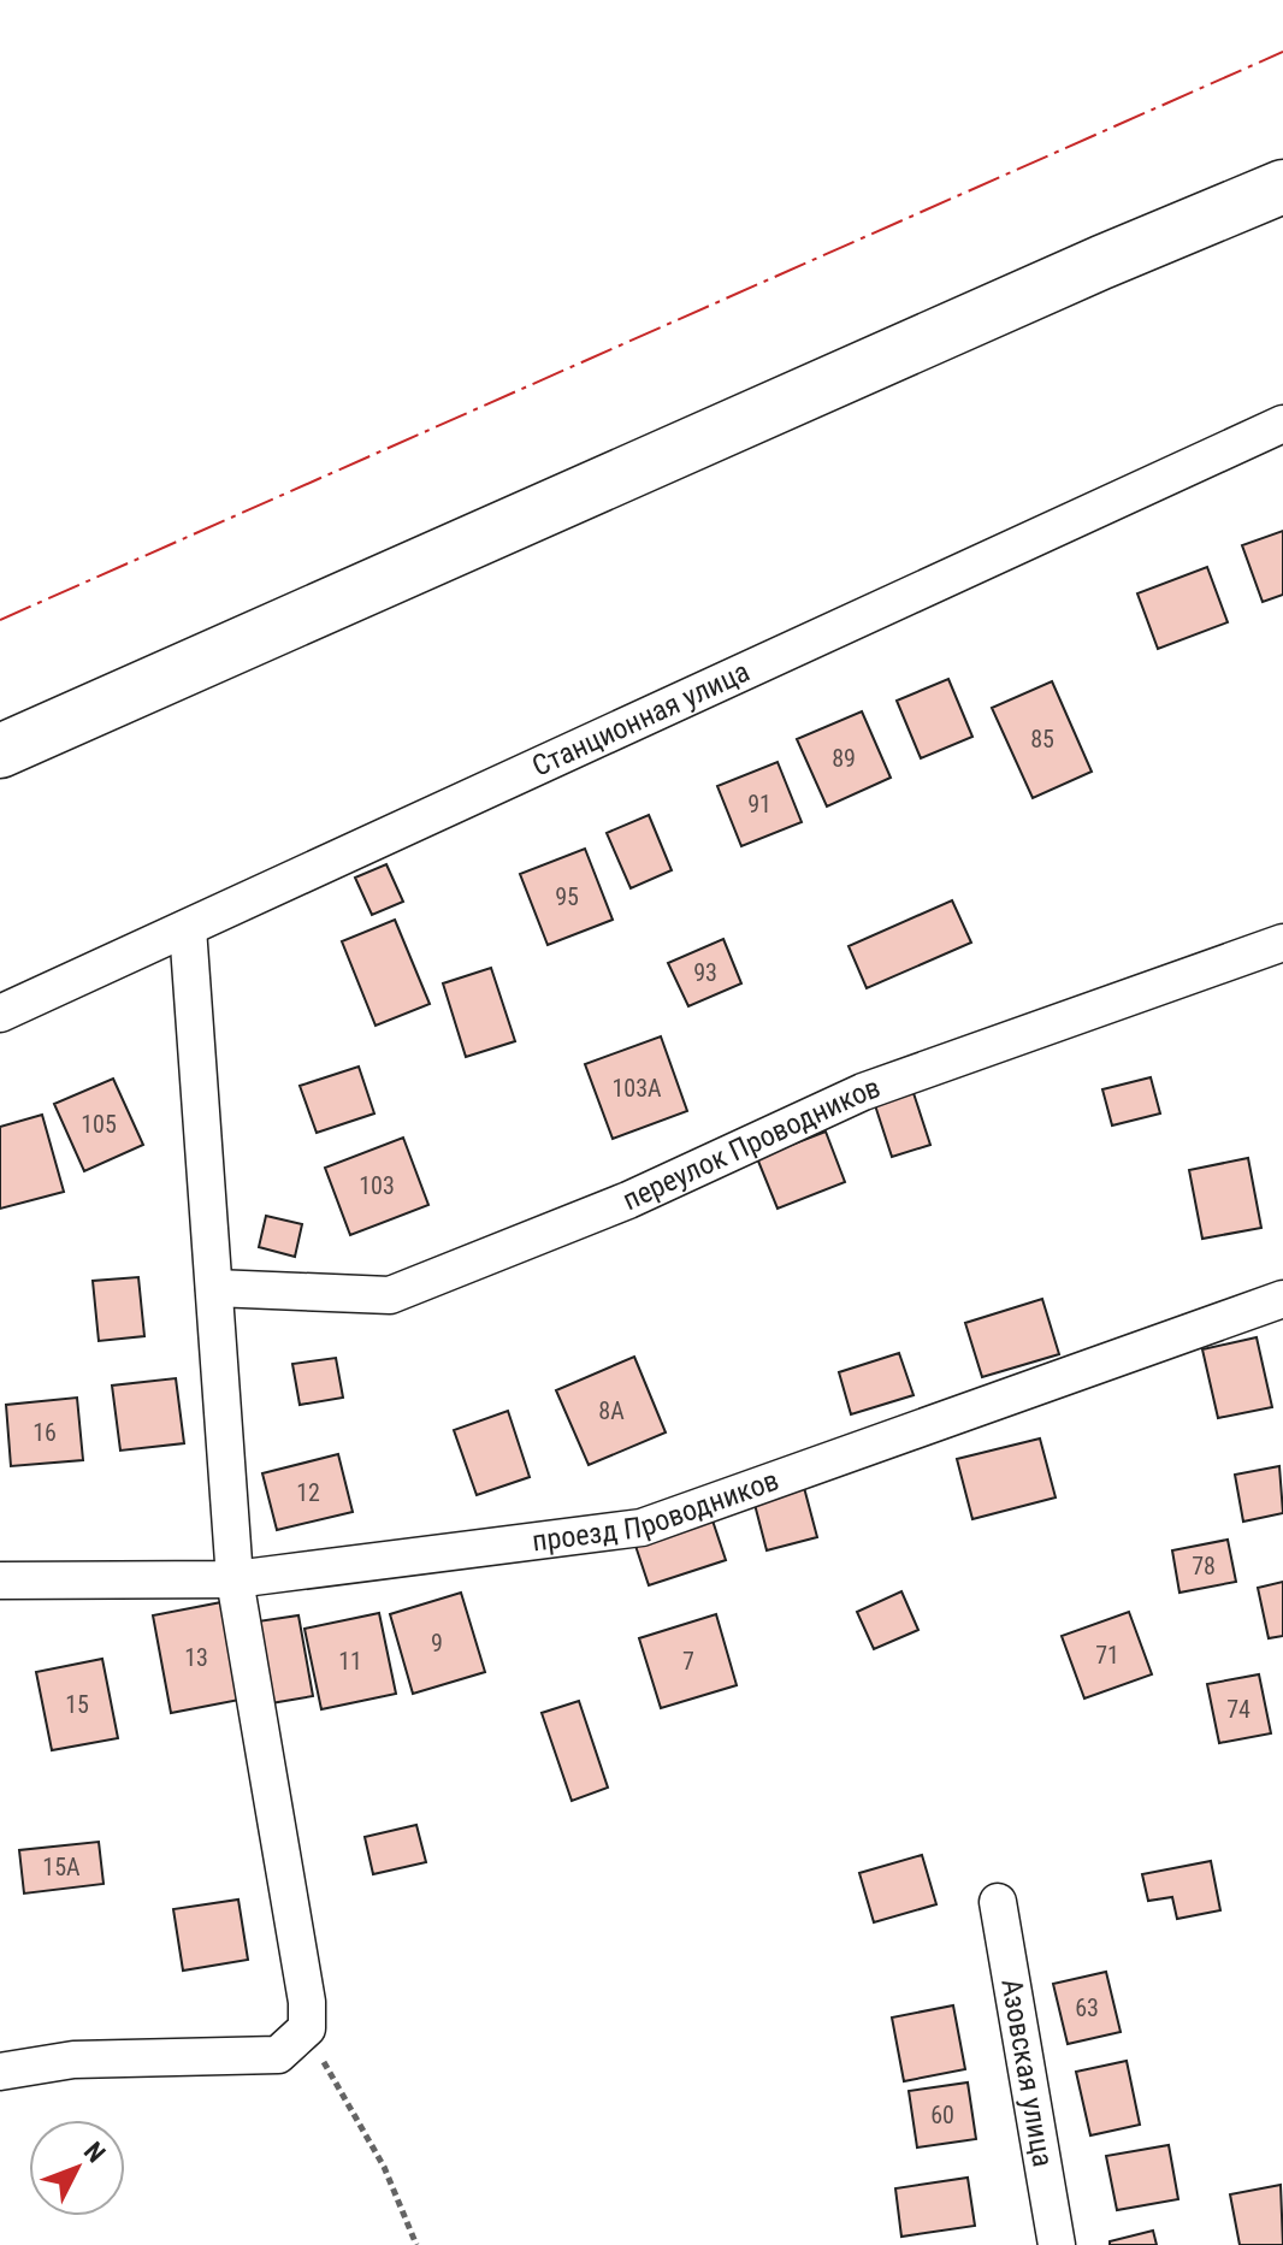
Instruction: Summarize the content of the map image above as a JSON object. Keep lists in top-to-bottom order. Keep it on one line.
{"streets":{"street":["Станционная улица","переулок Проводников","проезд Проводников","Азовская улица"]},"house_numbers":["85","89","91","95","93","103А","105","103","8А","16","12","78","9","71","13","11","7","15","74","15А","63","60"],"north":"top right"}
